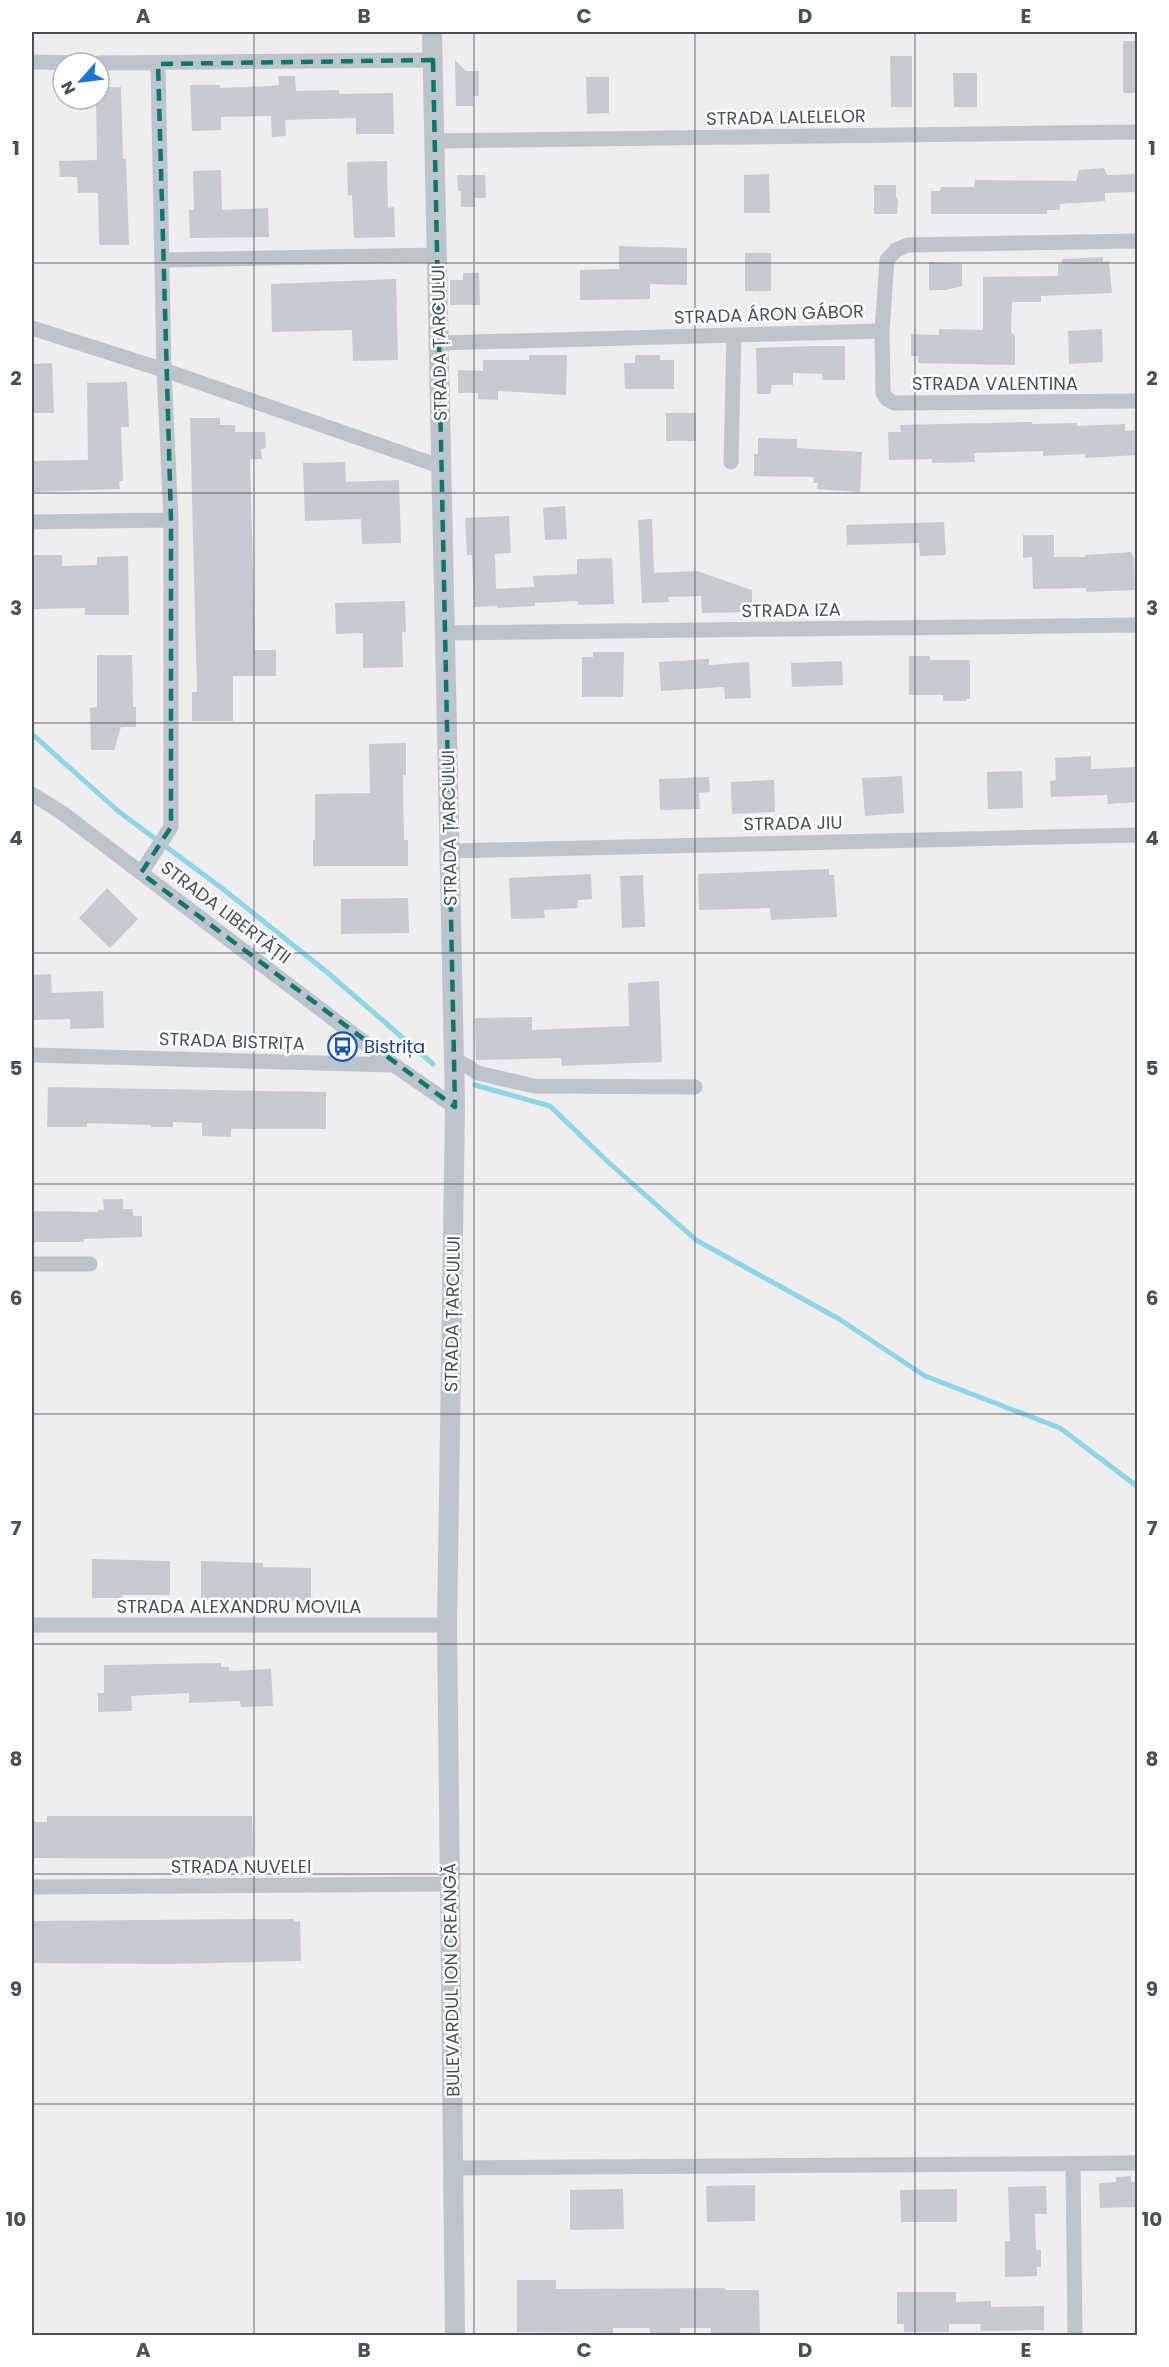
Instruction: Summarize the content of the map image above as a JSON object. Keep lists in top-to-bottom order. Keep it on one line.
{"streets":{"street":["STRADA LALELELOR","STRADA ÁRON GÁBOR","STRADA ȚARCULUI","STRADA VALENTINA","STRADA IZA","STRADA JIU","STRADA LIBERTĂȚII","STRADA BISTRIȚA","STRADA ALEXANDRU MOVILA","STRADA NUVELEI","BULEVARDUL ION CREANGĂ"]},"crossings":[["STRADA LALELELOR","STRADA ȚARCULUI"],["STRADA ÁRON GÁBOR","STRADA ȚARCULUI"],["STRADA ÁRON GÁBOR","STRADA VALENTINA"],["STRADA ȚARCULUI","STRADA IZA"],["STRADA ȚARCULUI","STRADA JIU"],["STRADA ȚARCULUI","STRADA ALEXANDRU MOVILA"],["STRADA ȚARCULUI","BULEVARDUL ION CREANGĂ"],["STRADA LIBERTĂȚII","STRADA BISTRIȚA"],["STRADA ALEXANDRU MOVILA","BULEVARDUL ION CREANGĂ"],["STRADA NUVELEI","BULEVARDUL ION CREANGĂ"]],"places":{"bus stop":["Bistrița"]},"north":"bottom left","grid":{"columns":["A","B","C","D","E"],"rows":["1","2","3","4","5","6","7","8","9","10"]}}
